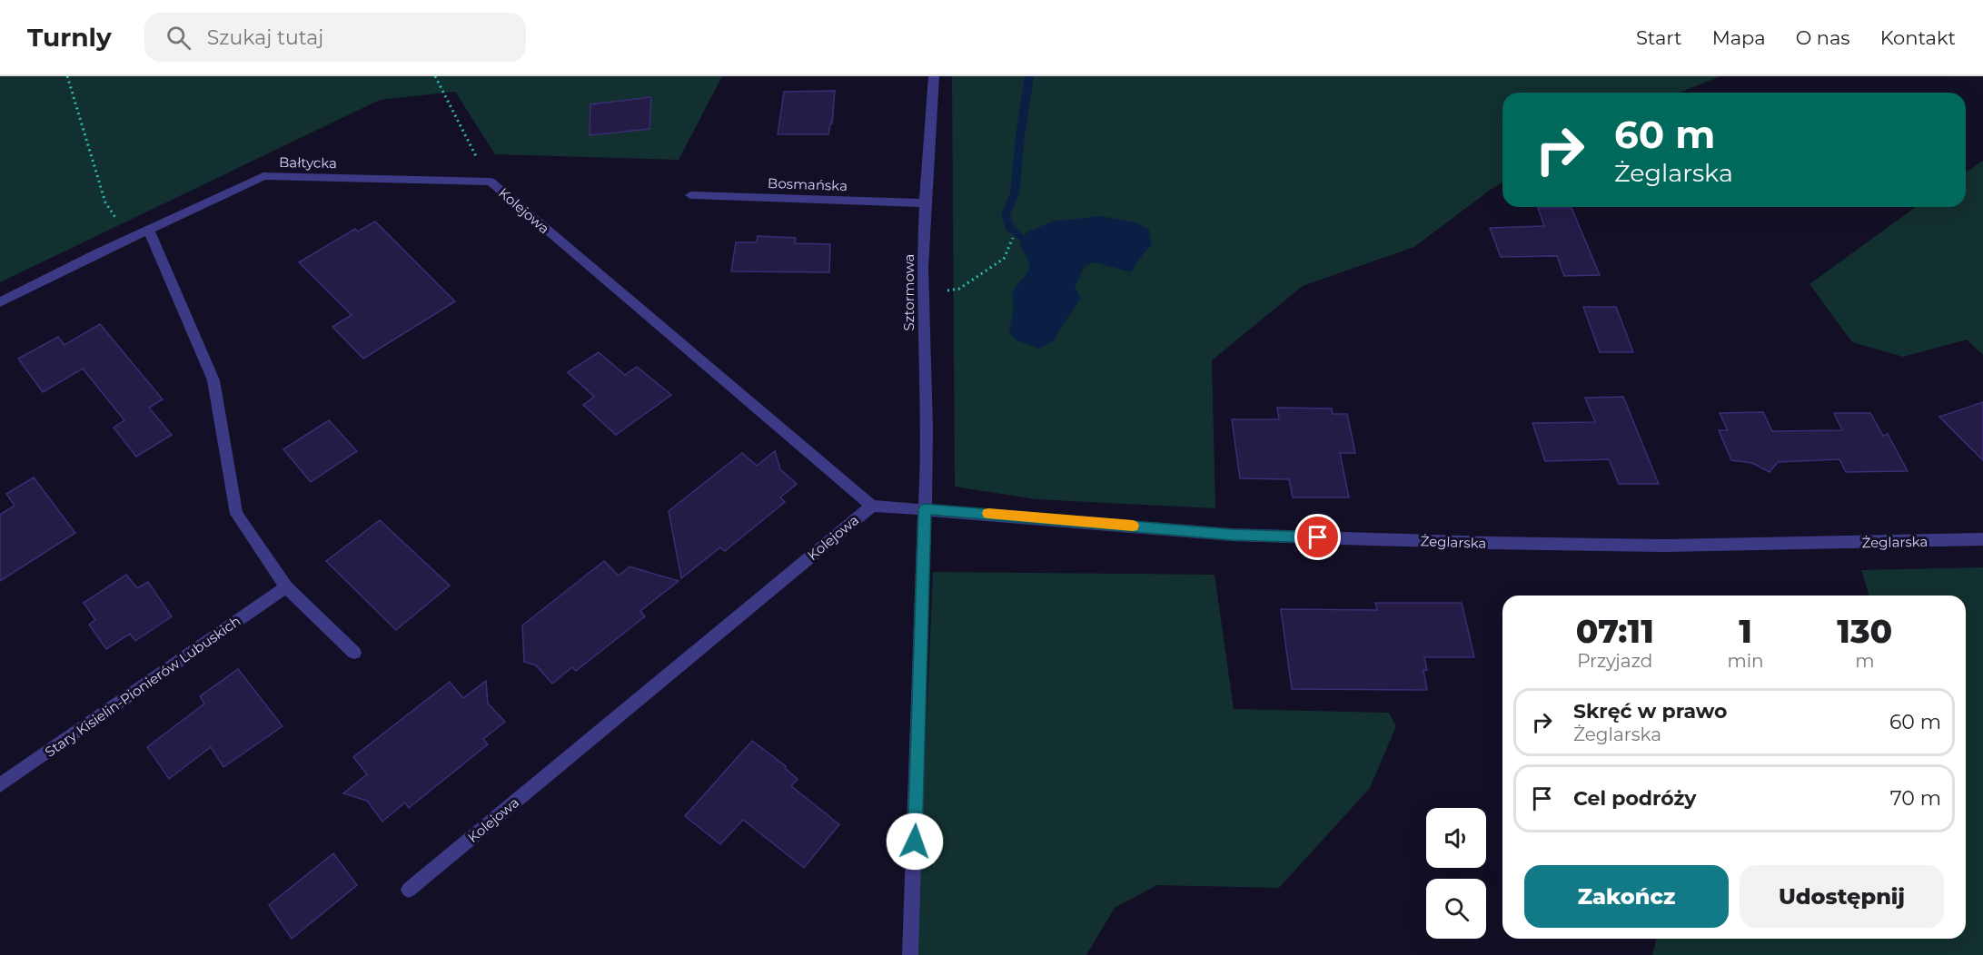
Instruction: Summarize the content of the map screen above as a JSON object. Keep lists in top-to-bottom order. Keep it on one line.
{"streets":{"street":["Bałtycka","Bosmańska","Kolejowa","Sztormowa","Żeglarska","Stary Kisielin-Pionierów Lubuskich"]},"crossings":[["Bałtycka","Kolejowa"],["Bosmańska","Sztormowa"],["Kolejowa","Żeglarska"],["Sztormowa","Żeglarska"]],"page":{"header":"Turnly","search":"Szukaj tutaj","nav":["Start","Mapa","O nas","Kontakt"],"turn":["60 m","Żeglarska"],"eta":["07:11","Przyjazd","1","min","130","m"],"list":[{"name":"Skręć w prawo","note":"Żeglarska","value":"60 m"},{"name":"Cel podróży","value":"70 m"}],"buttons":["Zakończ","Udostępnij"]}}
